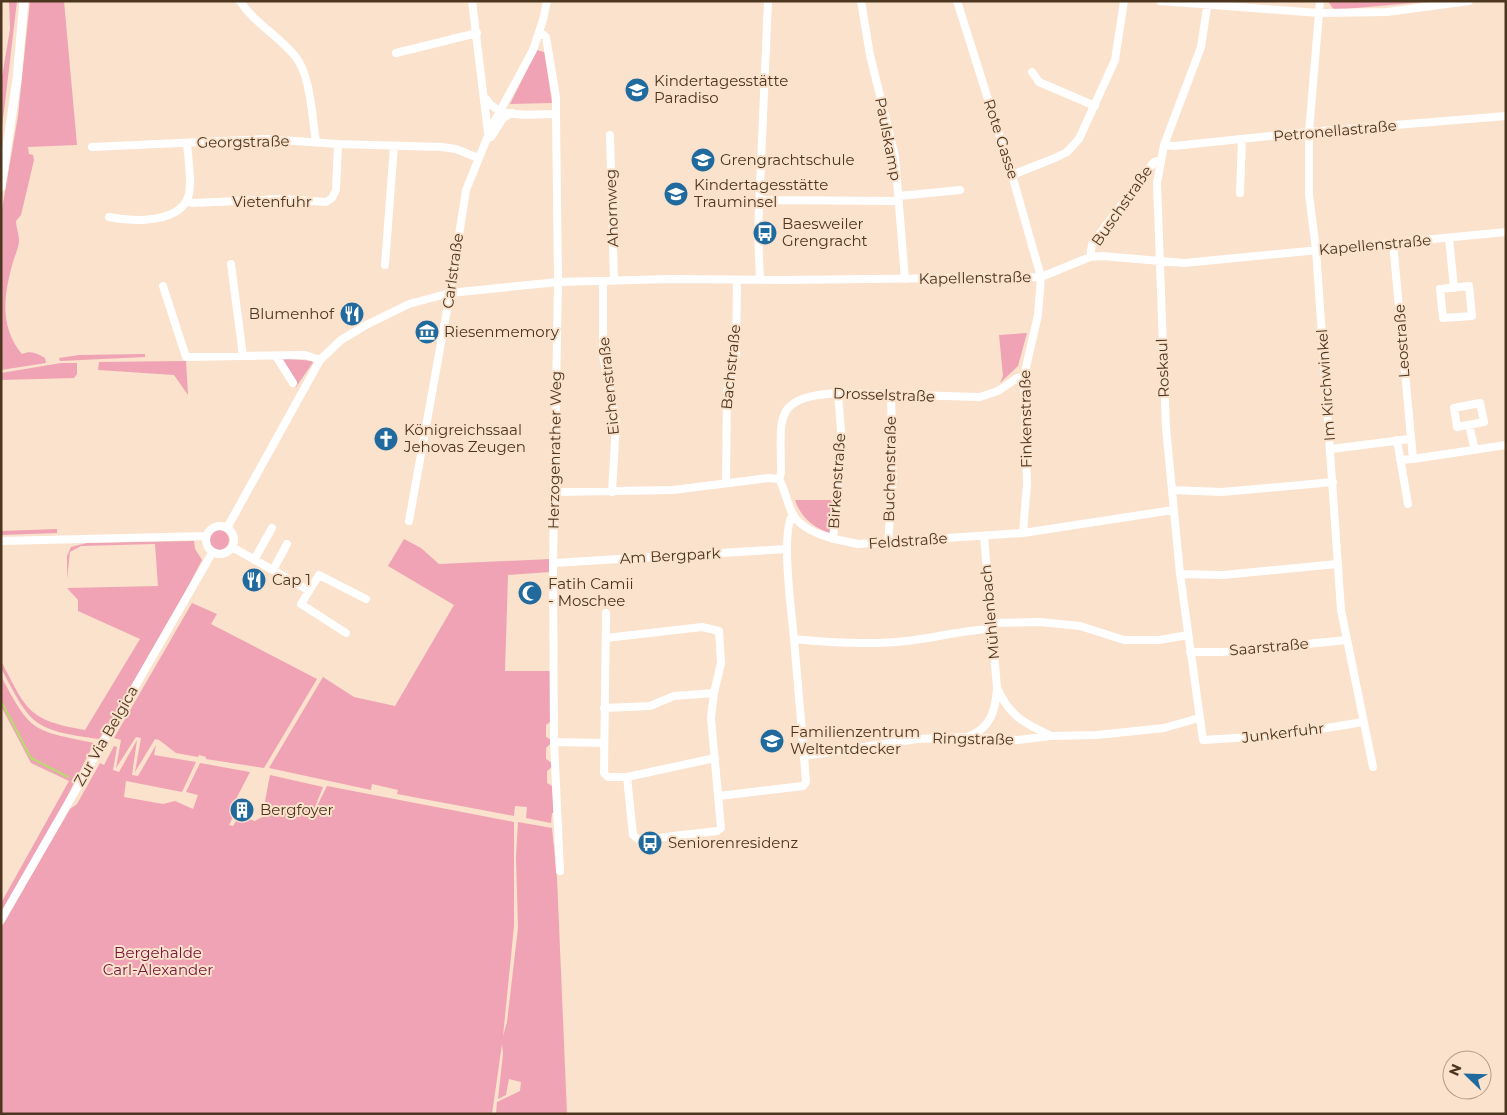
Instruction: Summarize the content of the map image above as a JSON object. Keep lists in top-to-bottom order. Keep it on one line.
{"streets":{"street":["Petronellastraße","Paulskamp","Rote Gasse","Georgstraße","Vietenfuhr","Buschstraße","Ahornweg","Kapellenstraße","Carlstraße","Leostraße","Bachstraße","Roskaul","Im Kirchwinkel","Eichenstraße","Drosselstraße","Finkenstraße","Herzogenrather Weg","Buchenstraße","Birkenstraße","Feldstraße","Am Bergpark","Mühlenbach","Saarstraße","Junkerfuhr","Zur Via Belgica","Ringstraße"]},"crossings":[["Petronellastraße","Roskaul"],["Petronellastraße","Im Kirchwinkel"],["Paulskamp","Kapellenstraße"],["Rote Gasse","Kapellenstraße"],["Rote Gasse","Finkenstraße"],["Georgstraße","Vietenfuhr"],["Georgstraße","Carlstraße"],["Buschstraße","Kapellenstraße"],["Buschstraße","Roskaul"],["Ahornweg","Kapellenstraße"],["Kapellenstraße","Carlstraße"],["Kapellenstraße","Leostraße"],["Kapellenstraße","Bachstraße"],["Kapellenstraße","Roskaul"],["Kapellenstraße","Im Kirchwinkel"],["Kapellenstraße","Eichenstraße"],["Kapellenstraße","Finkenstraße"],["Kapellenstraße","Herzogenrather Weg"],["Kapellenstraße","Zur Via Belgica"],["Carlstraße","Herzogenrather Weg"],["Roskaul","Feldstraße"],["Roskaul","Saarstraße"],["Roskaul","Junkerfuhr"],["Roskaul","Ringstraße"],["Im Kirchwinkel","Saarstraße"],["Im Kirchwinkel","Junkerfuhr"],["Drosselstraße","Finkenstraße"],["Drosselstraße","Buchenstraße"],["Drosselstraße","Birkenstraße"],["Finkenstraße","Feldstraße"],["Herzogenrather Weg","Am Bergpark"],["Buchenstraße","Feldstraße"],["Birkenstraße","Feldstraße"],["Feldstraße","Mühlenbach"],["Mühlenbach","Ringstraße"]],"parks":["Bergehalde Carl-Alexander"],"places":{"school or university":["Kindertagesstätte Paradiso","Grengrachtschule","Kindertagesstätte Trauminsel","Familienzentrum Weltentdecker"],"bus stop":["Baesweiler Grengracht","Seniorenresidenz"],"restaurant":["Blumenhof","Cap 1"],"museum":["Riesenmemory"],"church":["Königreichssaal Jehovas Zeugen"],"mosque":["Fatih Camii - Moschee"],"building":["Bergfoyer"]},"north":"top left"}
